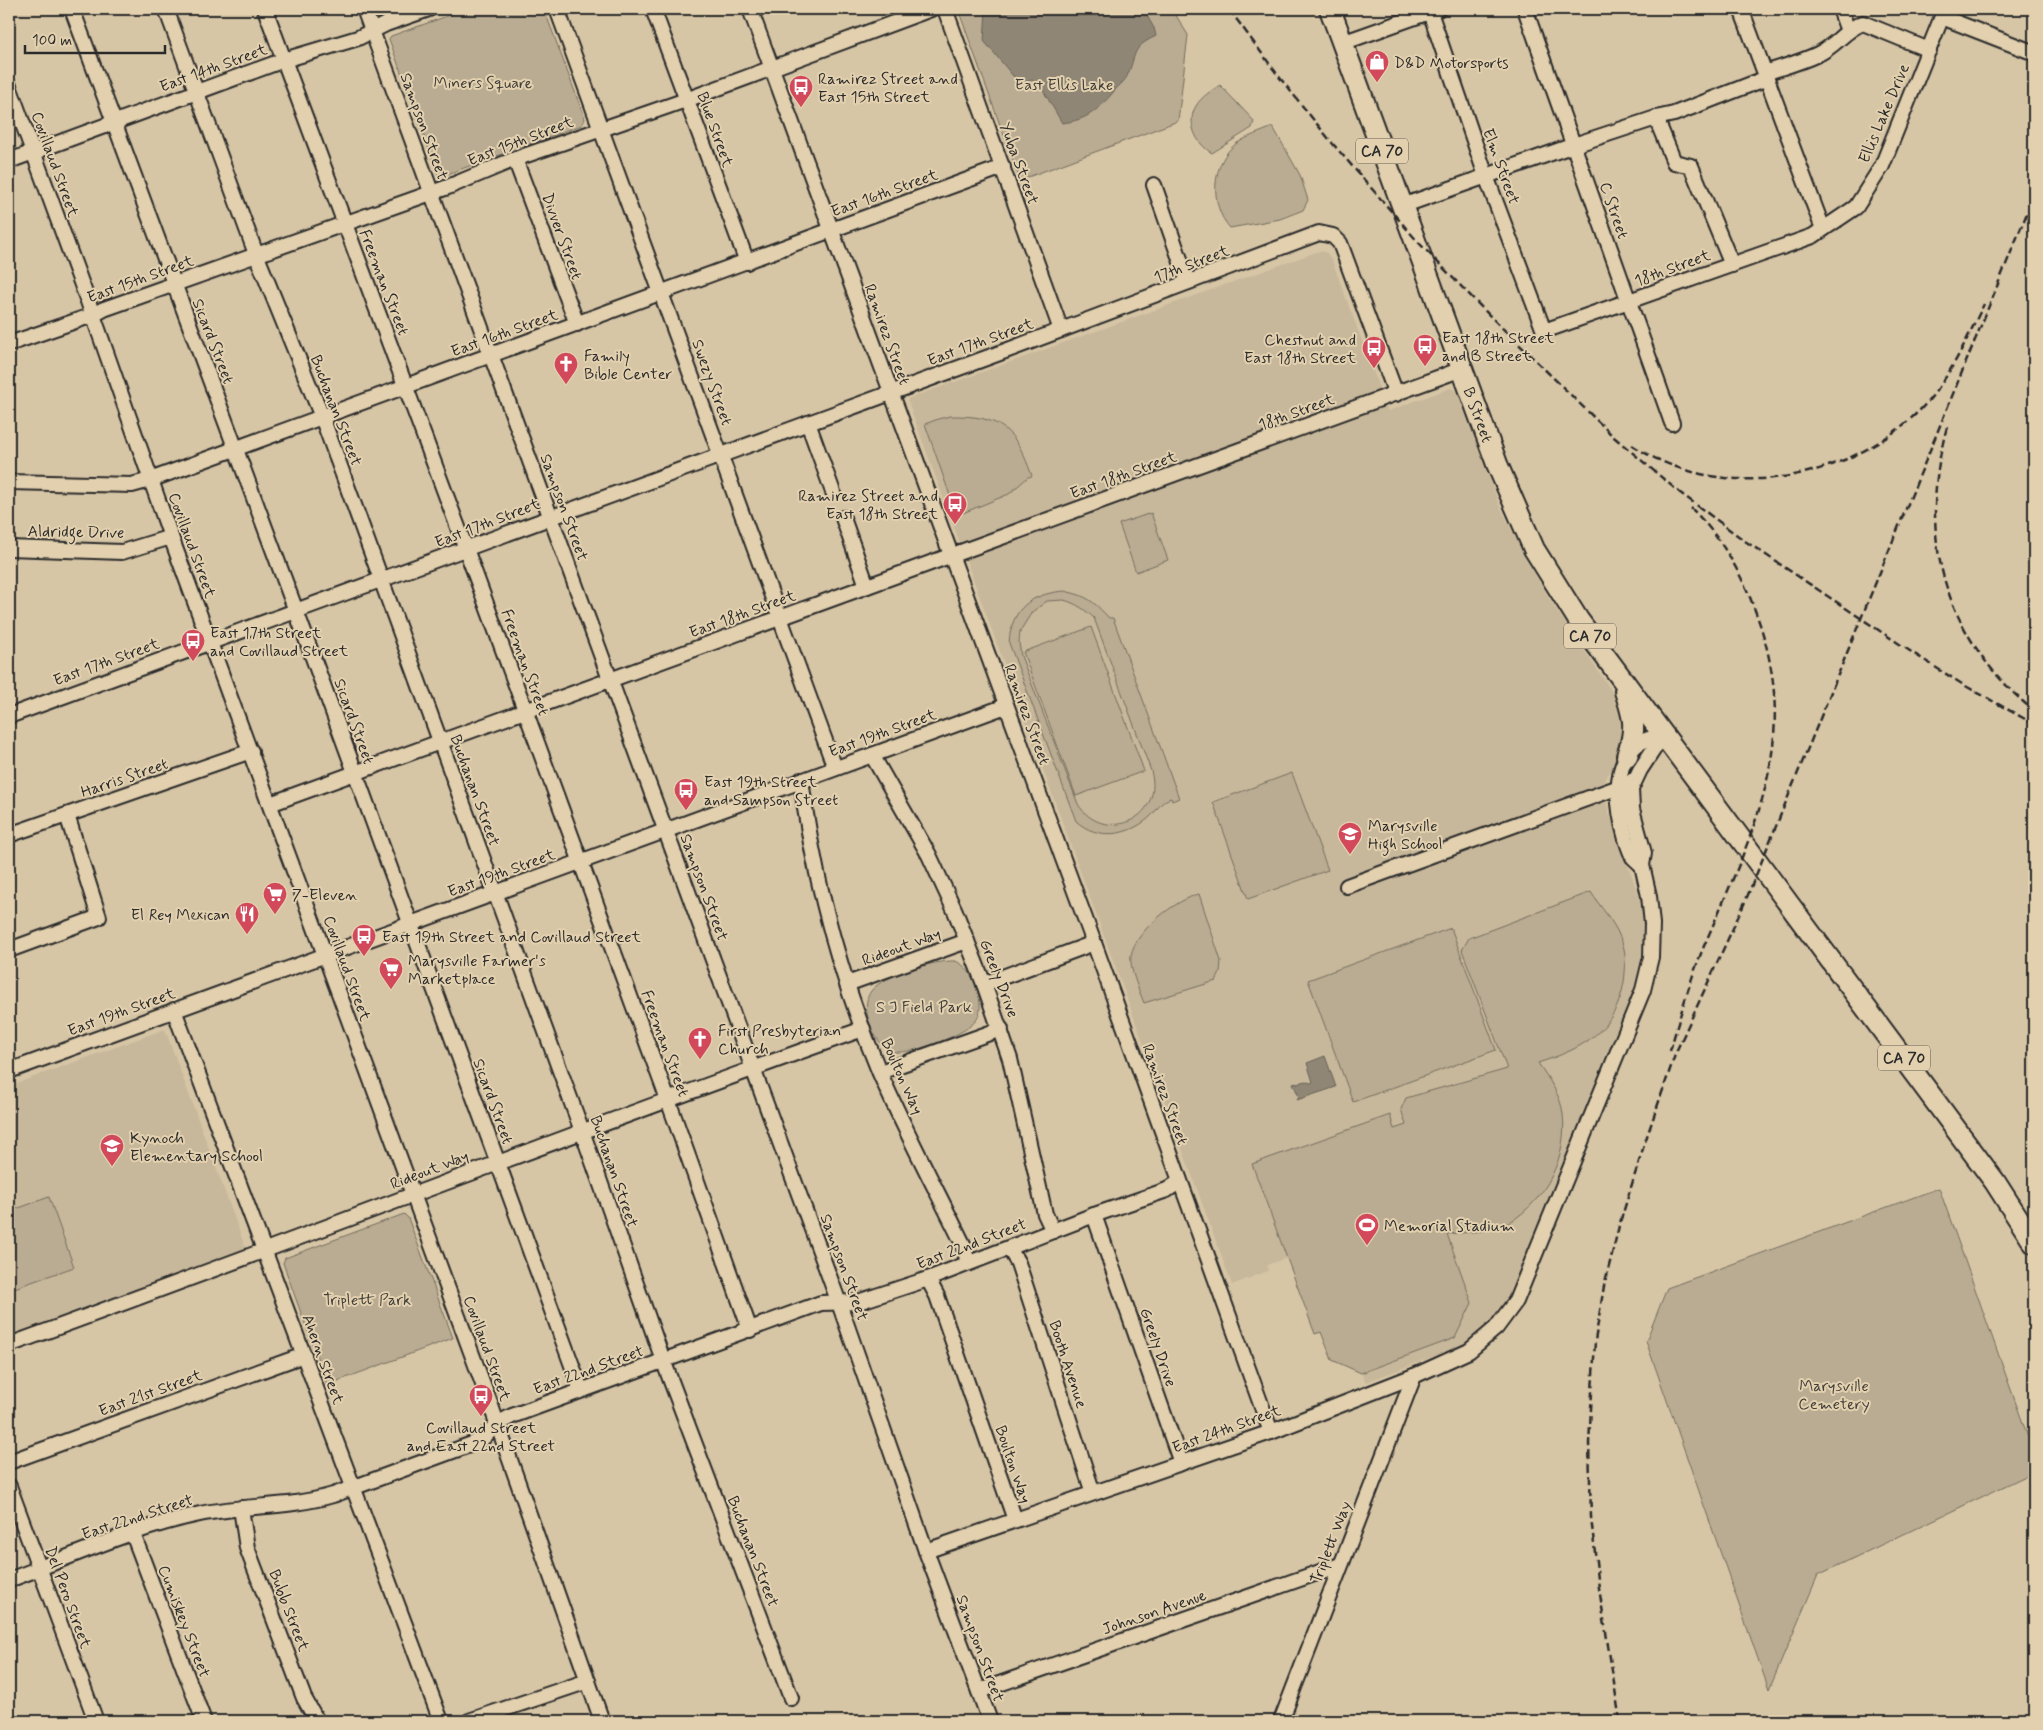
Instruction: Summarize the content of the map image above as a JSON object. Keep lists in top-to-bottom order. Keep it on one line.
{"streets":{"highway":["CA 70","B Street"],"street":["East 14th Street","Ellis Lake Drive","Sampson Street","Blue Street","East 15th Street","Yuba Street","Covillaud Street","Elm Street","East 16th Street","C Street","Divver Street","17th Street","18th Street","Freeman Street","Ramirez Street","Sicard Street","East 17th Street","Swezy Street","Buchanan Street","East 18th Street","Aldridge Drive","East 19th Street","Harris Street","Rideout Way","Greely Drive","Boulton Way","East 22nd Street","Ahern Street","Booth Avenue","East 21st Street","East 24th Street","Triplett Way","Del Pero Street","Bubb Street","Johnson Avenue","Cumiskey Street"]},"crossings":[["East 14th Street","Sampson Street"],["East 14th Street","Covillaud Street"],["East 14th Street","Freeman Street"],["East 14th Street","Sicard Street"],["East 14th Street","Buchanan Street"],["Ellis Lake Drive","18th Street"],["Sampson Street","East 15th Street"],["Sampson Street","East 16th Street"],["Sampson Street","East 17th Street"],["Sampson Street","East 18th Street"],["Sampson Street","East 19th Street"],["Sampson Street","Rideout Way"],["Sampson Street","East 22nd Street"],["Sampson Street","East 24th Street"],["Sampson Street","Johnson Avenue"],["Blue Street","East 15th Street"],["Blue Street","East 16th Street"],["East 15th Street","Covillaud Street"],["East 15th Street","Divver Street"],["East 15th Street","Freeman Street"],["East 15th Street","Ramirez Street"],["East 15th Street","Sicard Street"],["East 15th Street","Swezy Street"],["East 15th Street","Buchanan Street"],["CA 70","B Street"],["Yuba Street","East 16th Street"],["Yuba Street","17th Street"],["Yuba Street","East 17th Street"],["Covillaud Street","East 16th Street"],["Covillaud Street","East 17th Street"],["Covillaud Street","East 18th Street"],["Covillaud Street","Aldridge Drive"],["Covillaud Street","East 19th Street"],["Covillaud Street","Harris Street"],["Covillaud Street","Rideout Way"],["Covillaud Street","East 22nd Street"],["Elm Street","18th Street"],["East 16th Street","Divver Street"],["East 16th Street","Freeman Street"],["East 16th Street","Ramirez Street"],["East 16th Street","Sicard Street"],["East 16th Street","Swezy Street"],["East 16th Street","Buchanan Street"],["C Street","18th Street"],["17th Street","18th Street"],["17th Street","East 17th Street"],["18th Street","B Street"],["18th Street","East 18th Street"],["Freeman Street","East 17th Street"],["Freeman Street","East 18th Street"],["Freeman Street","East 19th Street"],["Freeman Street","Rideout Way"],["Freeman Street","East 22nd Street"],["Ramirez Street","East 17th Street"],["Ramirez Street","East 18th Street"],["Ramirez Street","East 19th Street"],["Ramirez Street","East 22nd Street"],["Ramirez Street","East 24th Street"],["Sicard Street","East 17th Street"],["Sicard Street","East 18th Street"],["Sicard Street","East 19th Street"],["Sicard Street","Rideout Way"],["Sicard Street","East 22nd Street"],["East 17th Street","Swezy Street"],["East 17th Street","Buchanan Street"],["Swezy Street","East 18th Street"],["Swezy Street","East 19th Street"],["Buchanan Street","East 18th Street"],["Buchanan Street","East 19th Street"],["Buchanan Street","Rideout Way"],["Buchanan Street","East 22nd Street"],["East 19th Street","Greely Drive"],["East 19th Street","Boulton Way"],["East 19th Street","Ahern Street"],["Rideout Way","Greely Drive"],["Rideout Way","Boulton Way"],["Rideout Way","Ahern Street"],["Greely Drive","East 22nd Street"],["Greely Drive","East 24th Street"],["Boulton Way","East 22nd Street"],["Boulton Way","East 24th Street"],["East 22nd Street","Ahern Street"],["East 22nd Street","Booth Avenue"],["East 22nd Street","Del Pero Street"],["East 22nd Street","Bubb Street"],["East 22nd Street","Cumiskey Street"],["Ahern Street","East 21st Street"],["Booth Avenue","East 24th Street"],["East 24th Street","Triplett Way"],["Triplett Way","Johnson Avenue"]],"parks":["Miners Square","East Ellis Lake","S J Field Park","Triplett Park","Marysville Cemetery"],"places":{"shop":["D&D Motorsports"],"bus stop":["Ramirez Street and East 15th Street","East 18th Street and B Street","Chestnut and East 18th Street","Ramirez Street and East 18th Street","East 17th Street and Covillaud Street","East 19th Street and Sampson Street","East 19th Street and Covillaud Street","Covillaud Street and East 22nd Street"],"church":["Family Bible Center","First Presbyterian Church"],"school or university":["Marysville High School","Kynoch Elementary School"],"supermarket":["7-Eleven","Marysville Farmer's Marketplace"],"restaurant":["El Rey Mexican"],"sports":["Memorial Stadium"]},"scale_bar":"100 m"}
